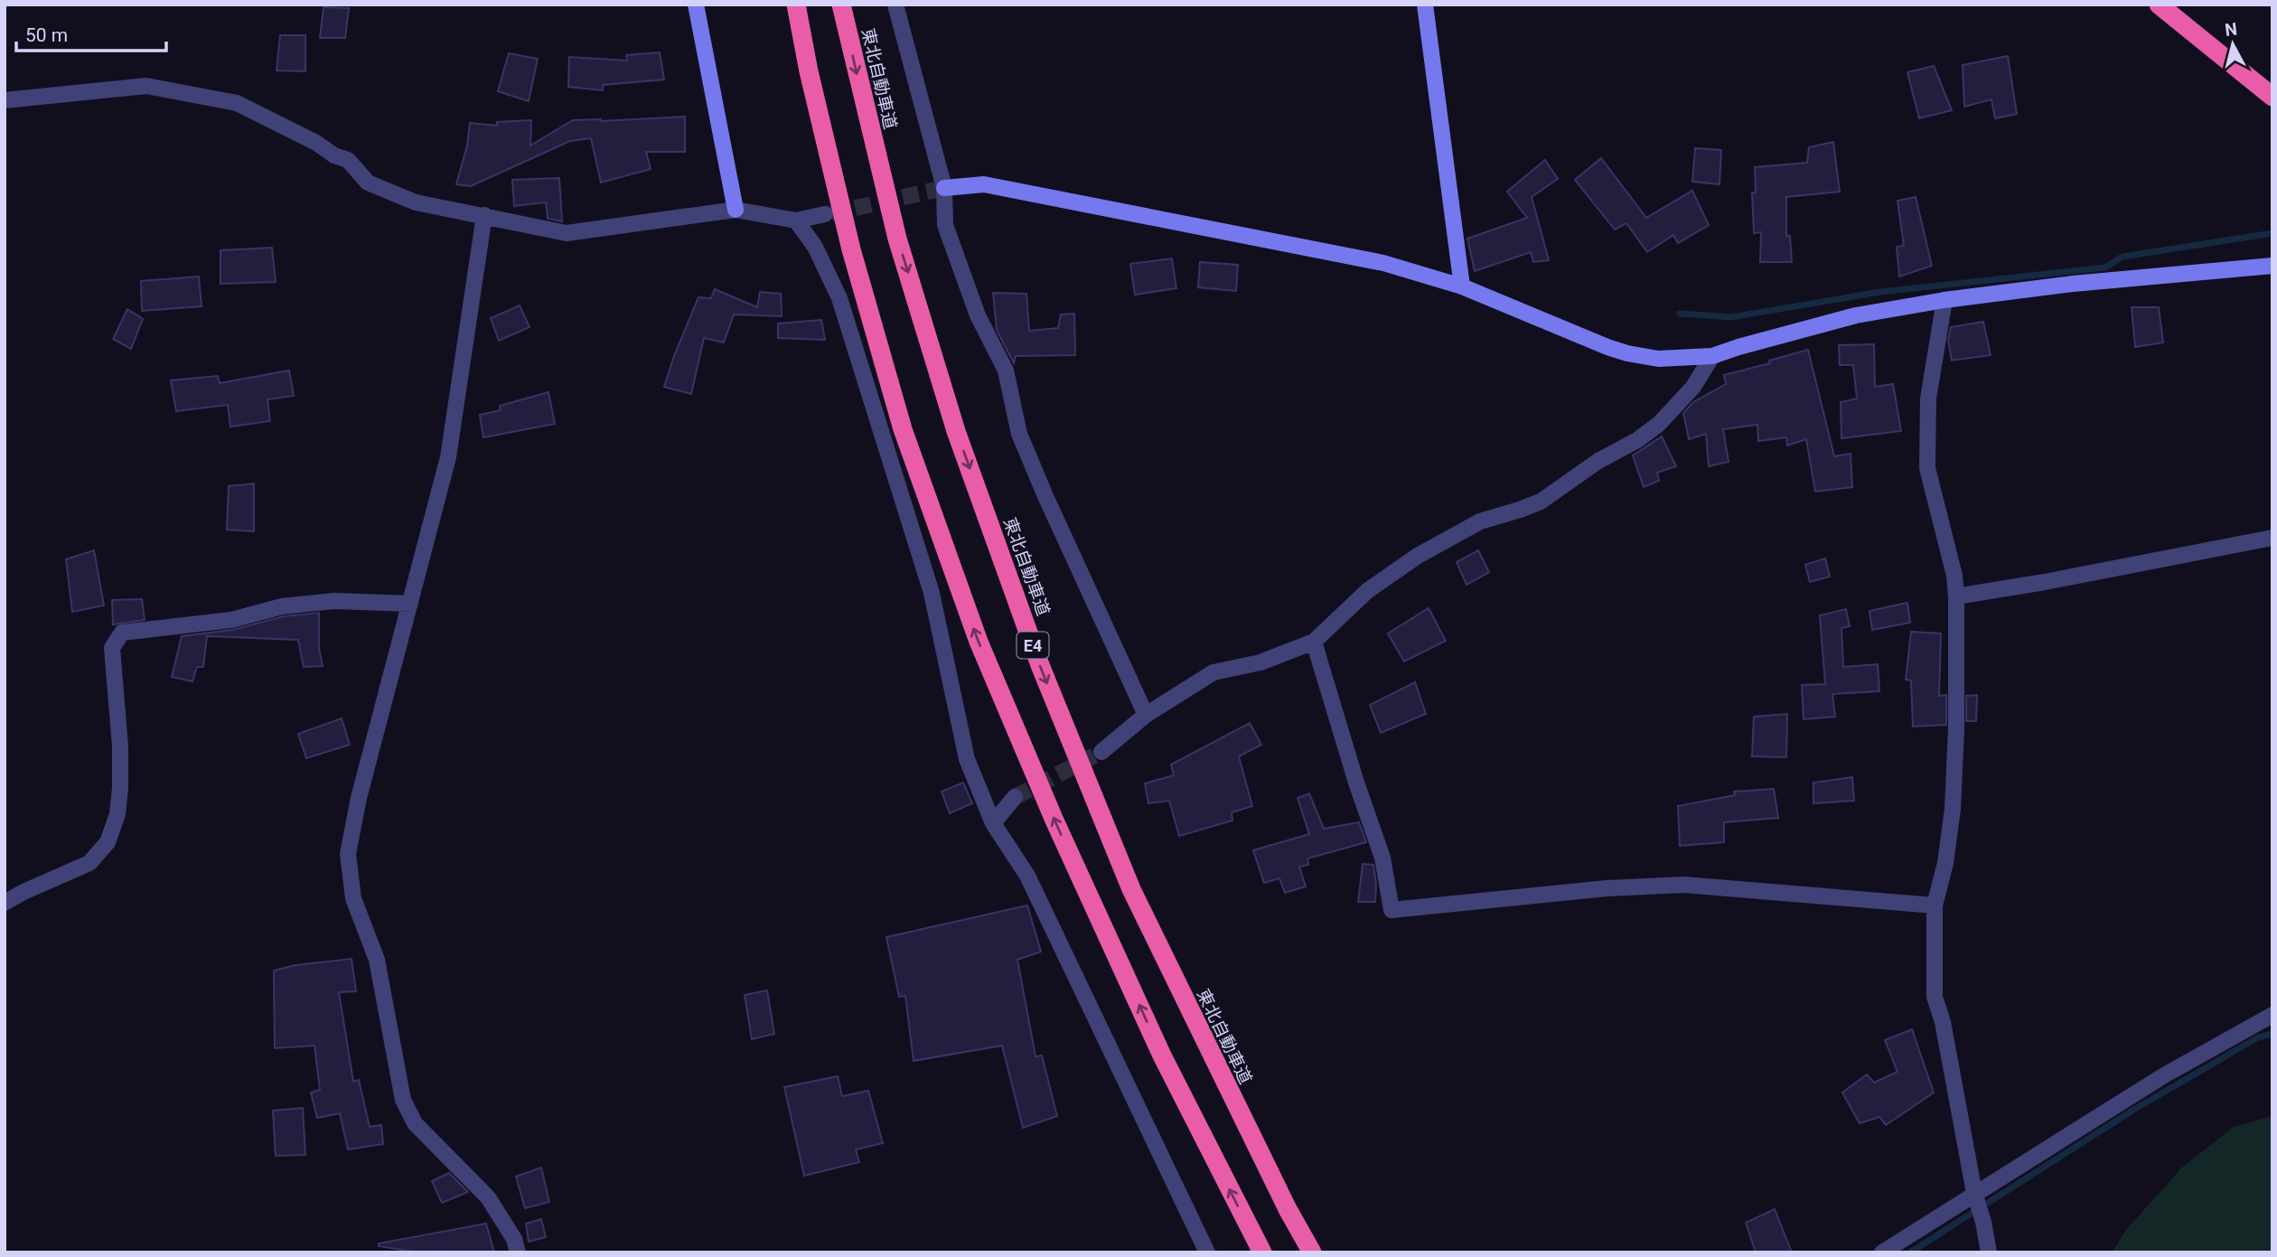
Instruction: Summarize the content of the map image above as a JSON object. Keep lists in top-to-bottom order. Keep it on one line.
{"streets":{"highway":["東北自動車道","E4"]},"scale_bar":"50 m","north":"top"}
